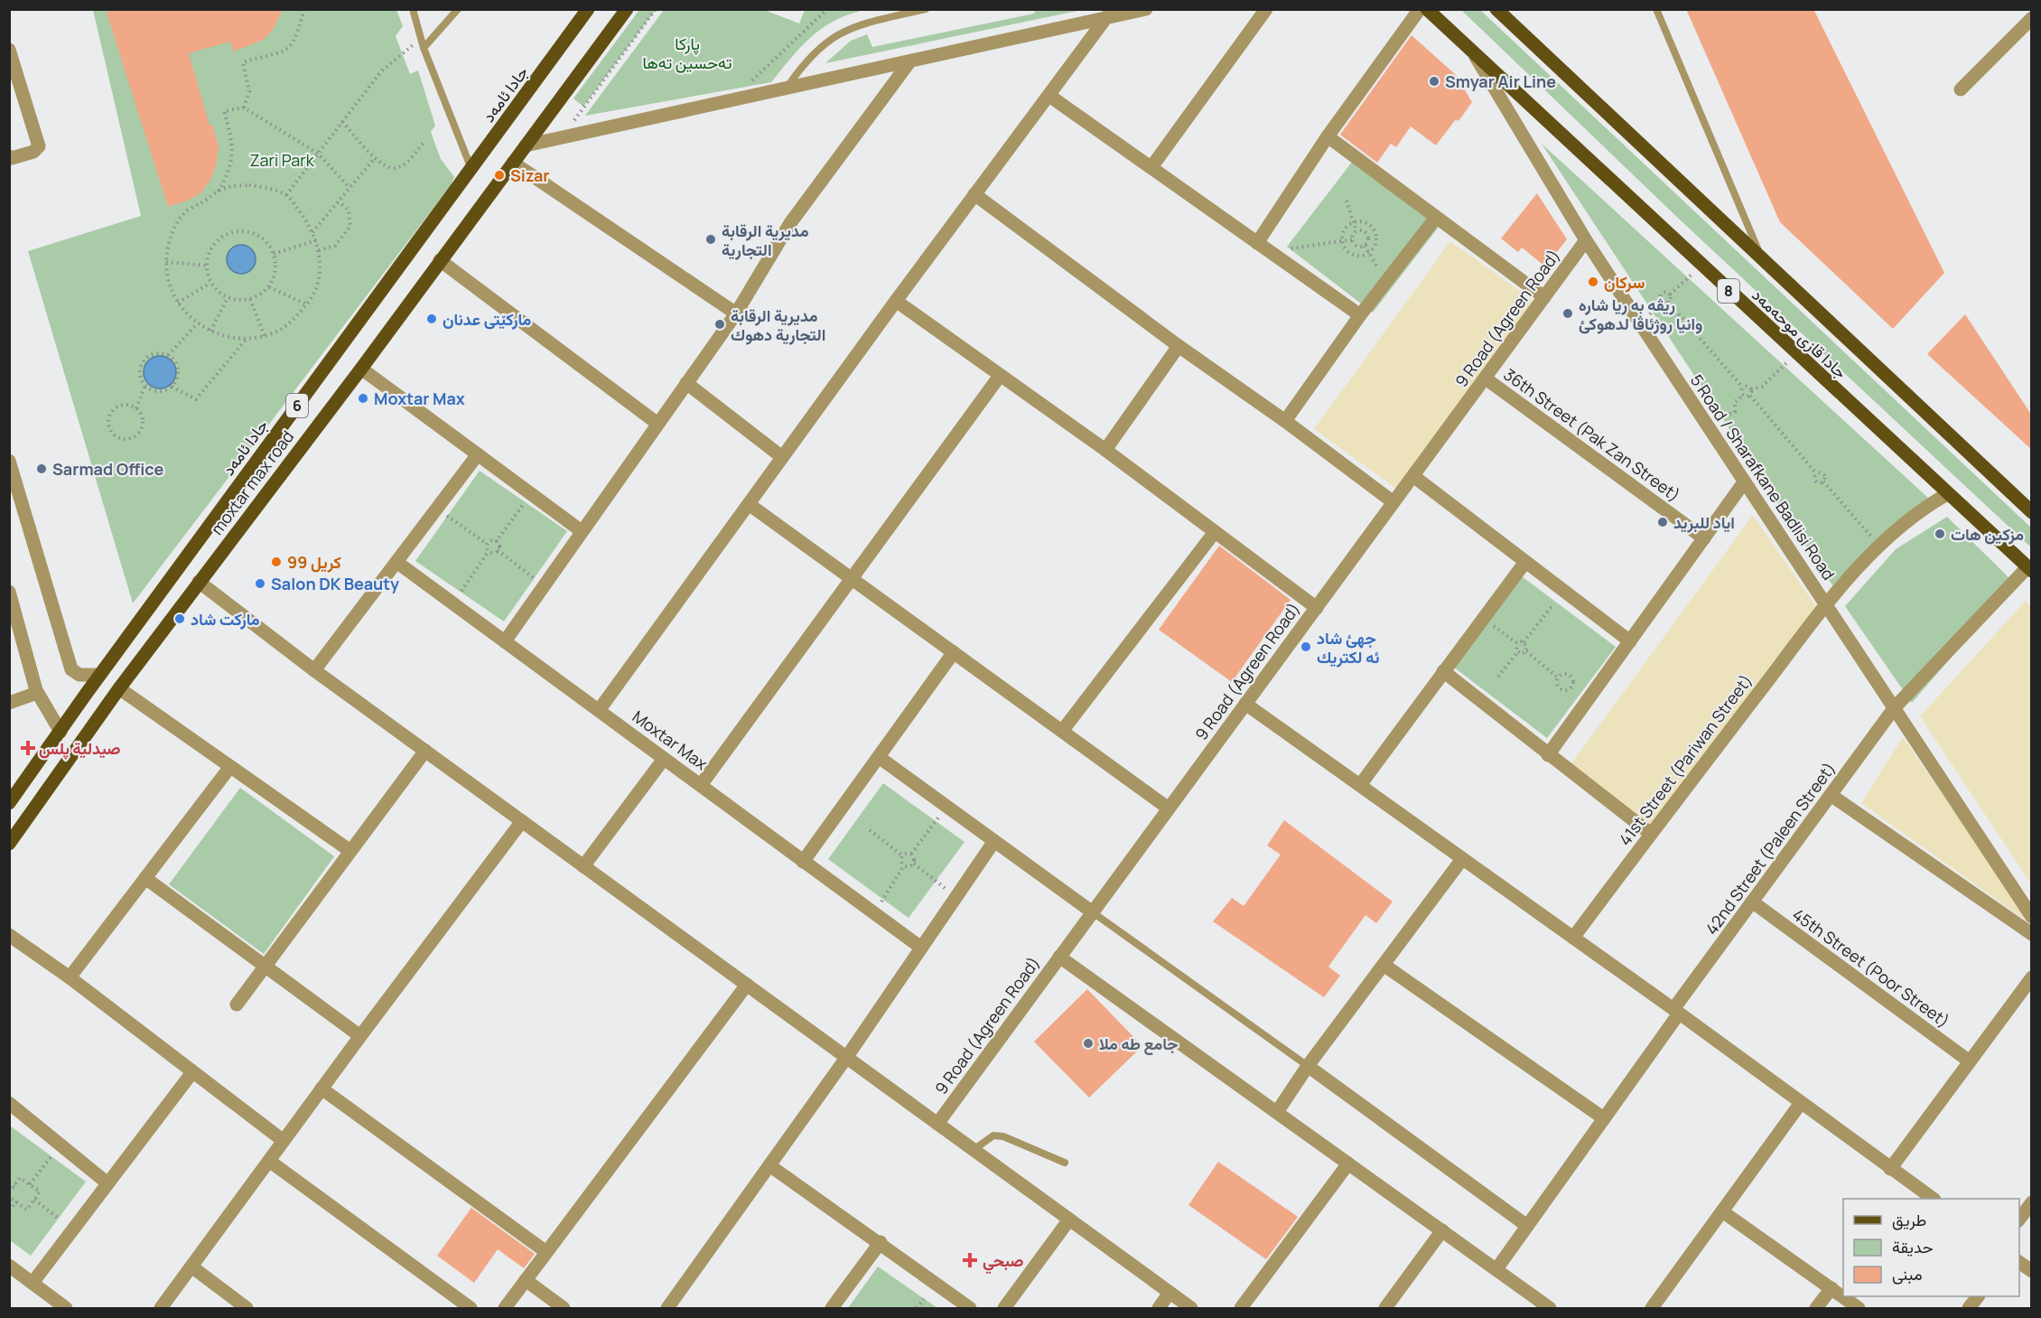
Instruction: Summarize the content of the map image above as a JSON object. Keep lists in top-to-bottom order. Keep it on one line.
{"streets":{"main road":["جادا ئامەد","8","جادا قازی موحەمەد","6","moxtar max road"],"street":["9 Road (Agreen Road)","36th Street (Pak Zan Street)","5 Road / Sharafkane Badlisi Road","Moxtar Max","41st Street (Pariwan Street)","42nd Street (Paleen Street)","45th Street (Poor Street)"]},"crossings":[["9 Road (Agreen Road)","36th Street (Pak Zan Street)"],["9 Road (Agreen Road)","5 Road / Sharafkane Badlisi Road"],["جادا قازی موحەمەد","5 Road / Sharafkane Badlisi Road"],["جادا قازی موحەمەد","41st Street (Pariwan Street)"],["جادا قازی موحەمەد","42nd Street (Paleen Street)"],["6","moxtar max road"],["5 Road / Sharafkane Badlisi Road","41st Street (Pariwan Street)"],["5 Road / Sharafkane Badlisi Road","42nd Street (Paleen Street)"],["42nd Street (Paleen Street)","45th Street (Poor Street)"]],"parks":["پارکا تەحسین تەها","Zari Park"],"places":{"other":["Smyar Air Line","Sizar","مديرية الرقابة التجارية","سركان","ريڤه به ريا شاره وانيا روژئاڤا لدهوكئ","مارکێتی عدنان","مديرية الرقابة التجارية دهوك","Moxtar Max","Sarmad Office","اياد للبريد","مزكين هات","99 كريل","Salon DK Beauty","ماركت شاد","جهئ شاد ئه لكتريك","جامع طه ملا"],"health":["صيدلية پلس","صبحي"]},"legend":["طريق","حديقة","مبنى"]}
